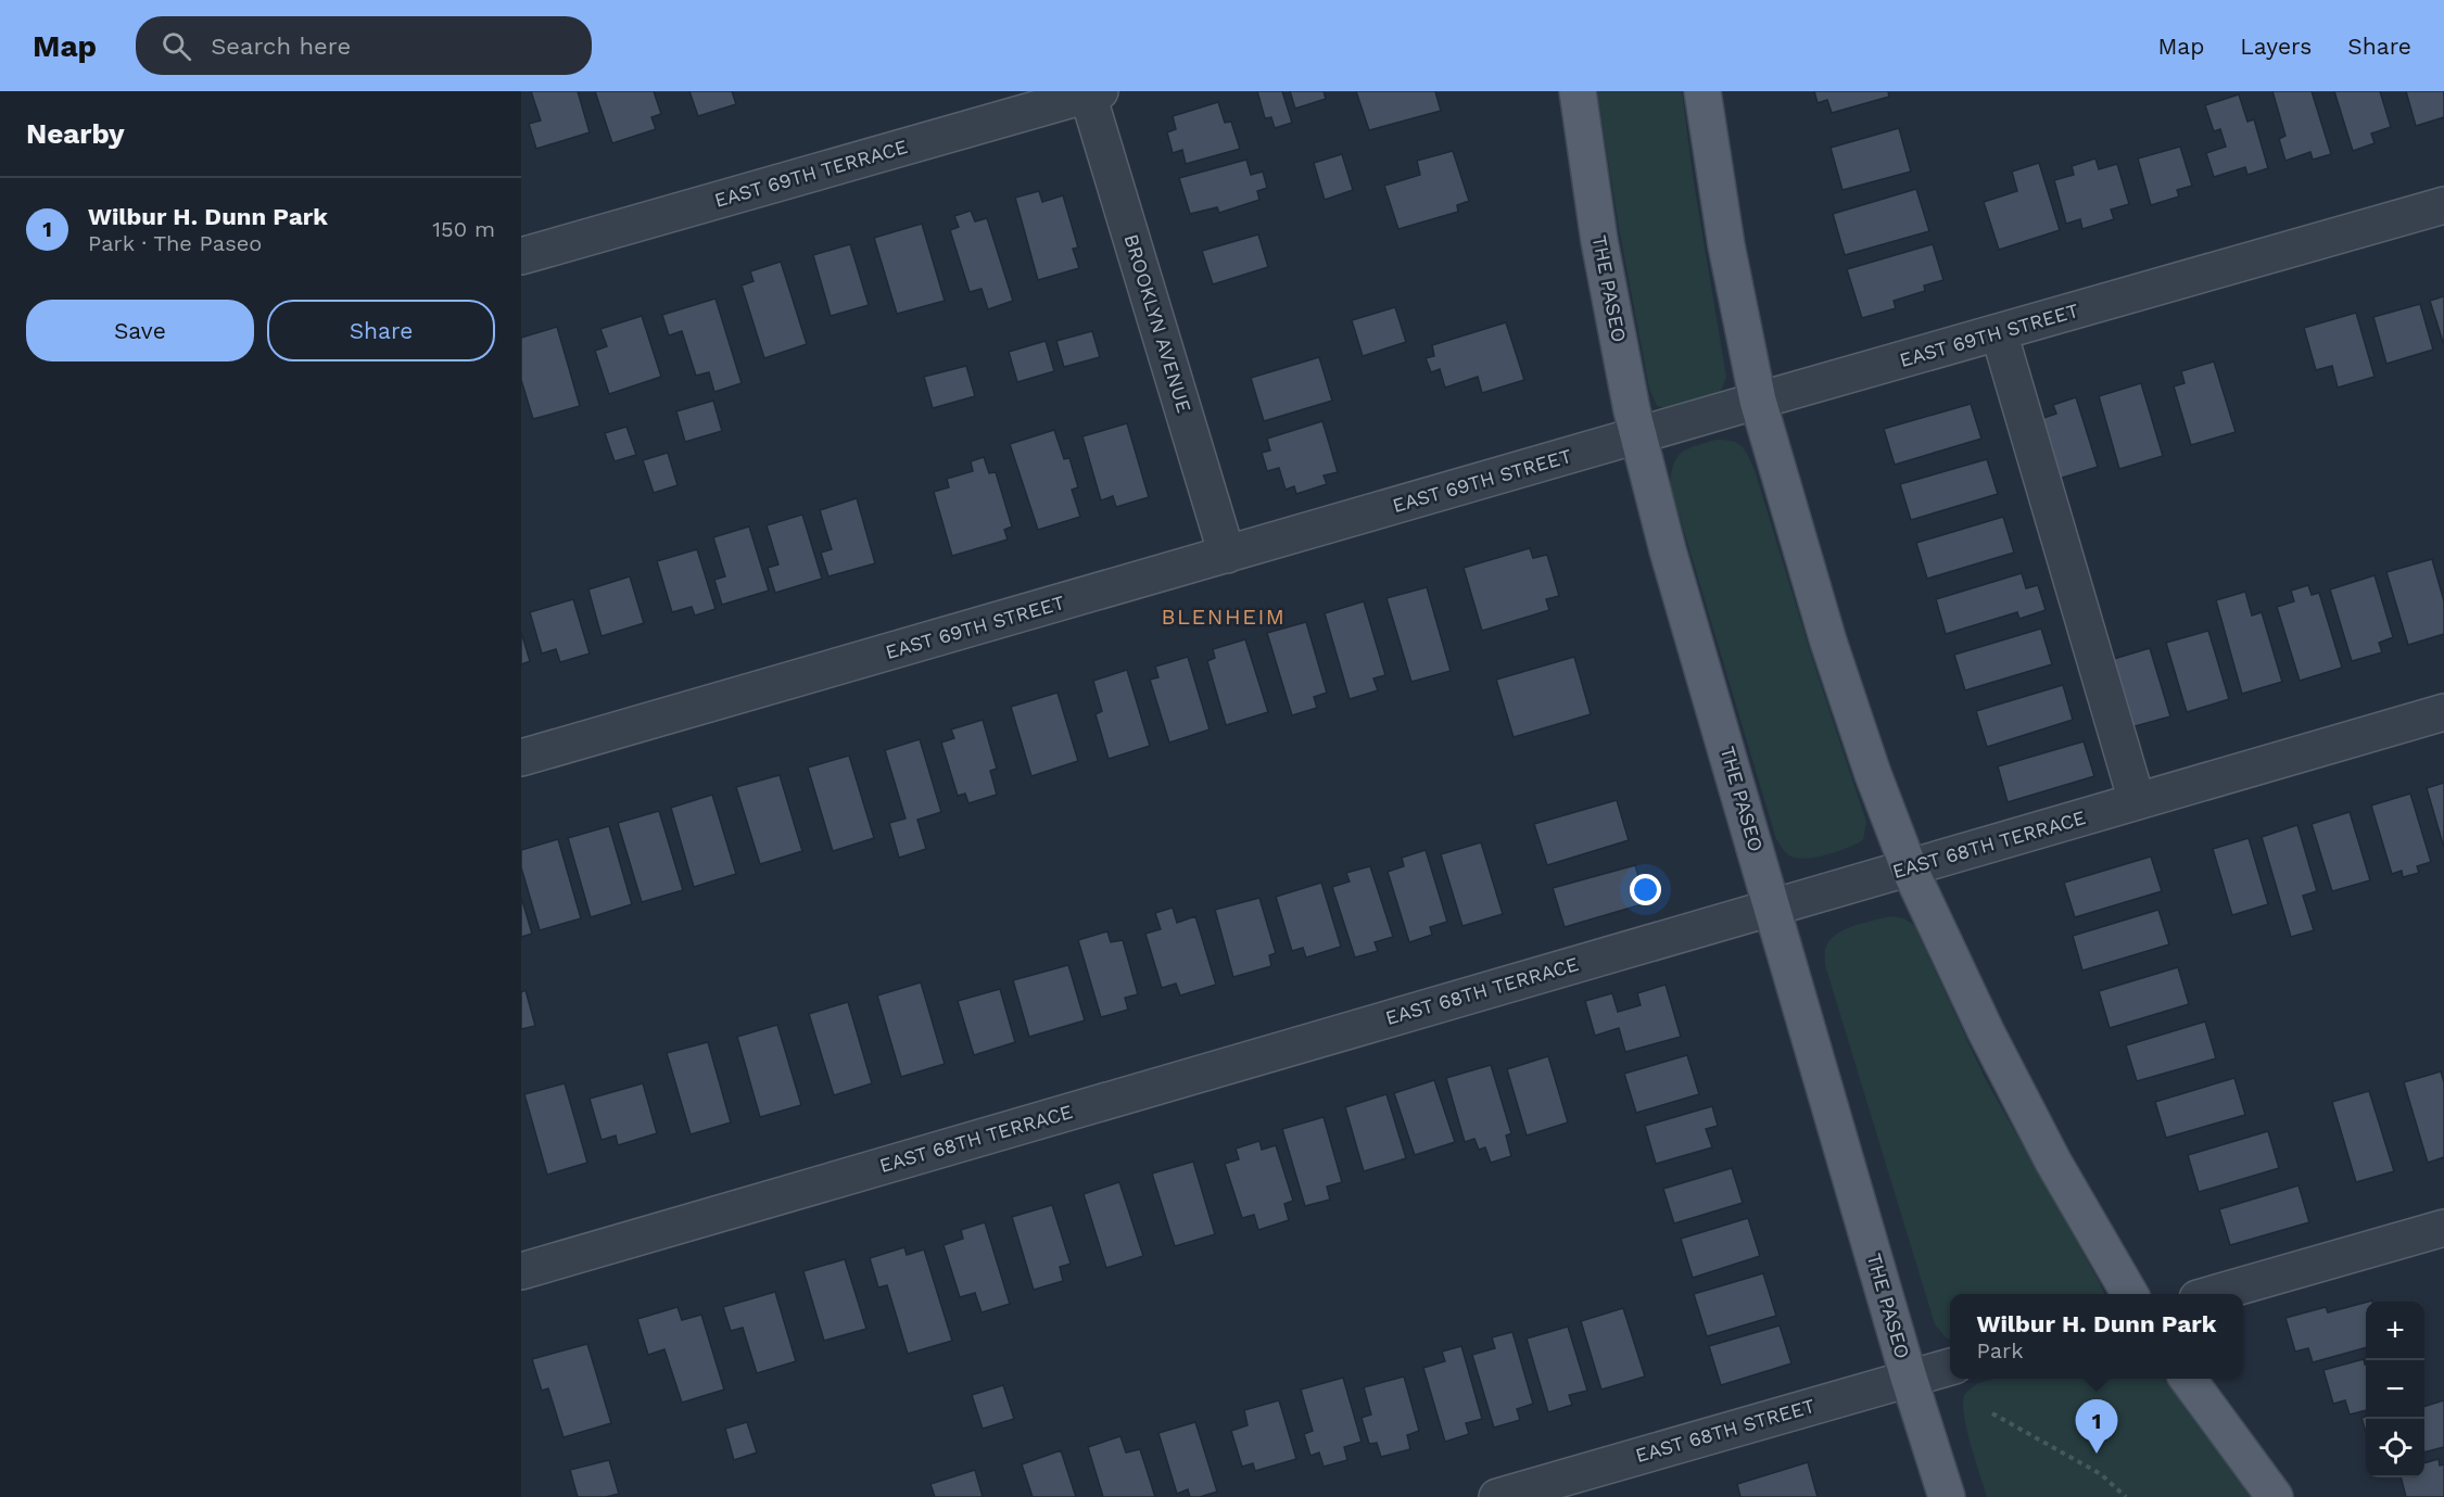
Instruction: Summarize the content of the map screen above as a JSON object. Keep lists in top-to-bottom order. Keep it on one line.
{"streets":{"main road":["THE PASEO"],"street":["EAST 69TH TERRACE","BROOKLYN AVENUE","EAST 69TH STREET","EAST 68TH TERRACE","EAST 68TH STREET"]},"crossings":[["EAST 69TH TERRACE","BROOKLYN AVENUE"],["THE PASEO","EAST 69TH STREET"],["THE PASEO","EAST 68TH TERRACE"],["THE PASEO","EAST 68TH STREET"],["BROOKLYN AVENUE","EAST 69TH STREET"]],"districts":["BLENHEIM"],"page":{"header":"Map","search":"Search here","nav":["Map","Layers","Share"],"heading":"Nearby","list":[{"mark":"1","name":"Wilbur H. Dunn Park","note":"Park · The Paseo","value":"150 m"}],"buttons":["Save","Share"],"popup":["Wilbur H. Dunn Park","Park"],"map_buttons":["+","−"],"pins":"1"}}
